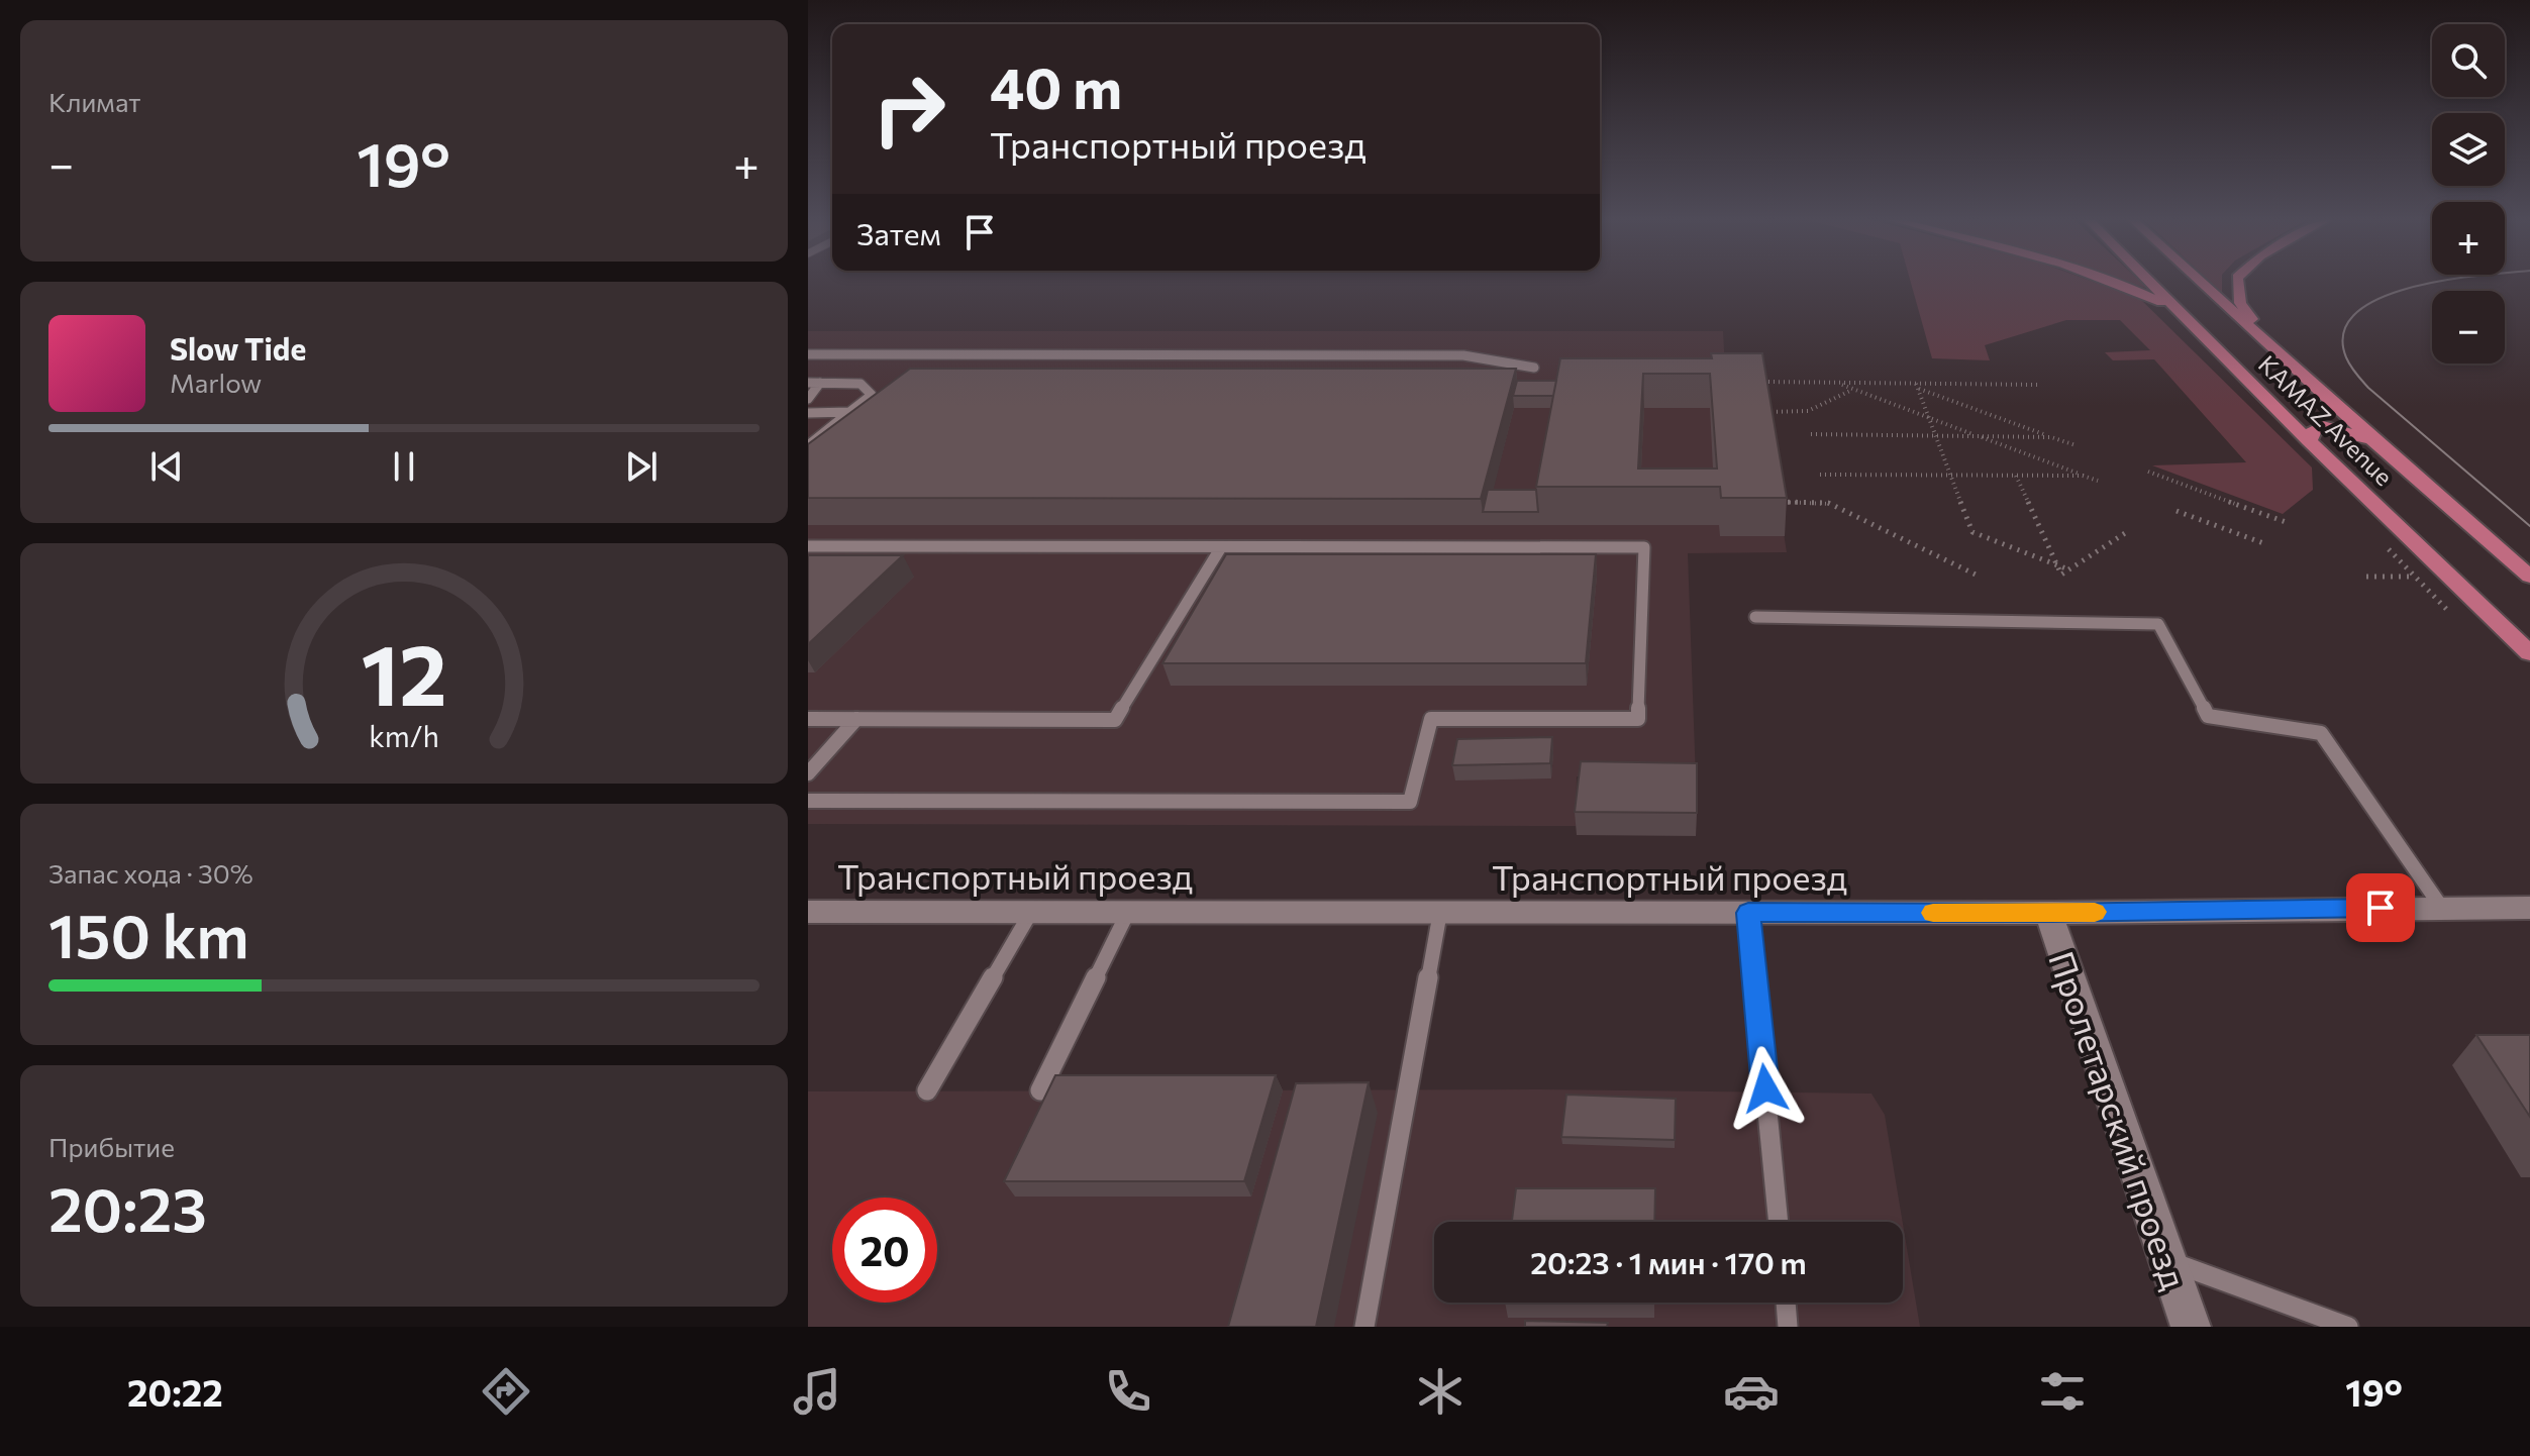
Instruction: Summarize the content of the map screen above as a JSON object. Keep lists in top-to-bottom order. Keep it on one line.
{"streets":{"main road":["KAMAZ Avenue"],"street":["Транспортный проезд","Пролетарский проезд"]},"crossings":[["Транспортный проезд","Пролетарский проезд"]],"page":{"tile":["Климат",["Запас хода · 30%","150 km"],["Прибытие","20:23"]],"map_buttons":["+","−"],"turn":["40 m","Транспортный проезд"],"heat":["−","19°","+"],"then":"Затем","song":["Slow Tide","Marlow"],"limit":"20","trip":"20:23 · 1 мин · 170 m","tabs":["20:22","19°"],"gauge":["12","km/h"]}}
